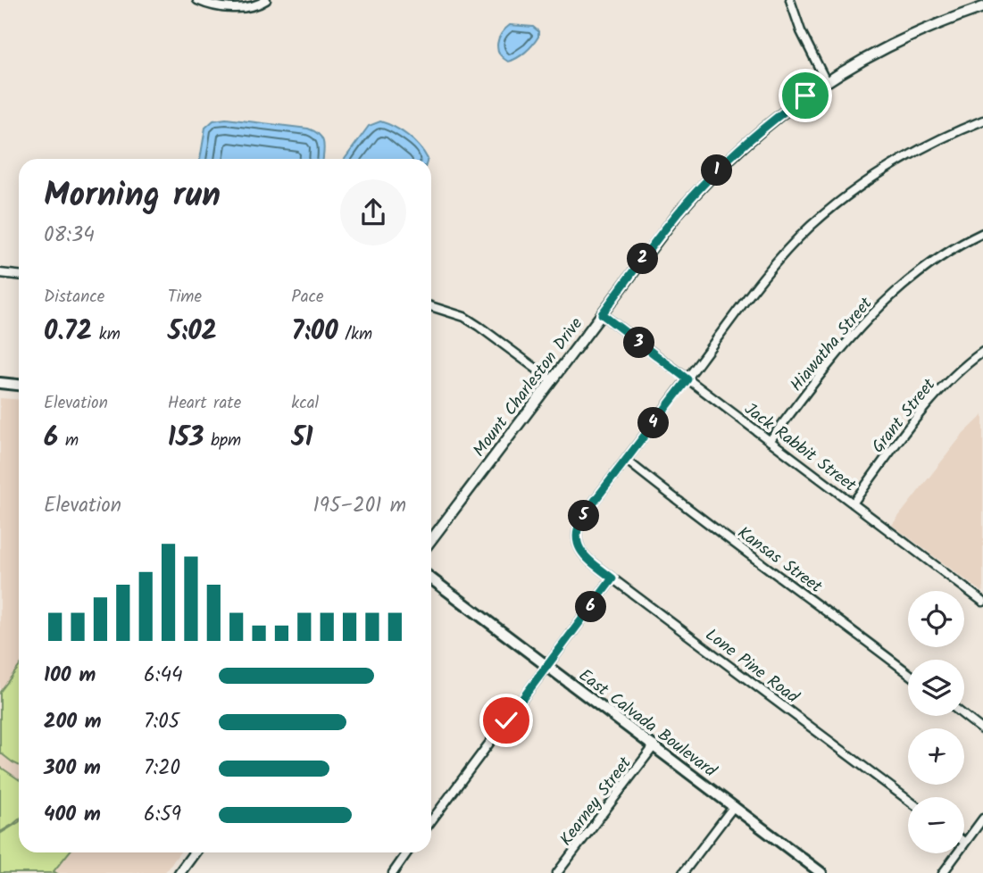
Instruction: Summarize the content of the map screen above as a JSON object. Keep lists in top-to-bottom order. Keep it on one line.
{"streets":{"main road":["East Calvada Boulevard"],"street":["Hiawatha Street","Mount Charleston Drive","Grant Street","Jack Rabbit Street","Kansas Street","Lone Pine Road","Kearney Street"]},"crossings":[["Hiawatha Street","Jack Rabbit Street"],["Mount Charleston Drive","Jack Rabbit Street"],["Grant Street","Jack Rabbit Street"],["Kansas Street","Lone Pine Road"],["East Calvada Boulevard","Kearney Street"]],"page":{"pins":["1","2","3","4","5","6"],"heading":["Morning run","08:34"],"stats":[["Distance","0.72 km"],["Time","5:02"],["Pace","7:00 /km"],["Elevation","6 m"],["Heart rate","153 bpm"],["kcal","51"]],"chart":["Elevation","195–201 m"],"map_buttons":["+","−"],"list":[{"name":"100 m","note":"6:44"},{"name":"200 m","note":"7:05"},{"name":"300 m","note":"7:20"},{"name":"400 m","note":"6:59"}]}}
